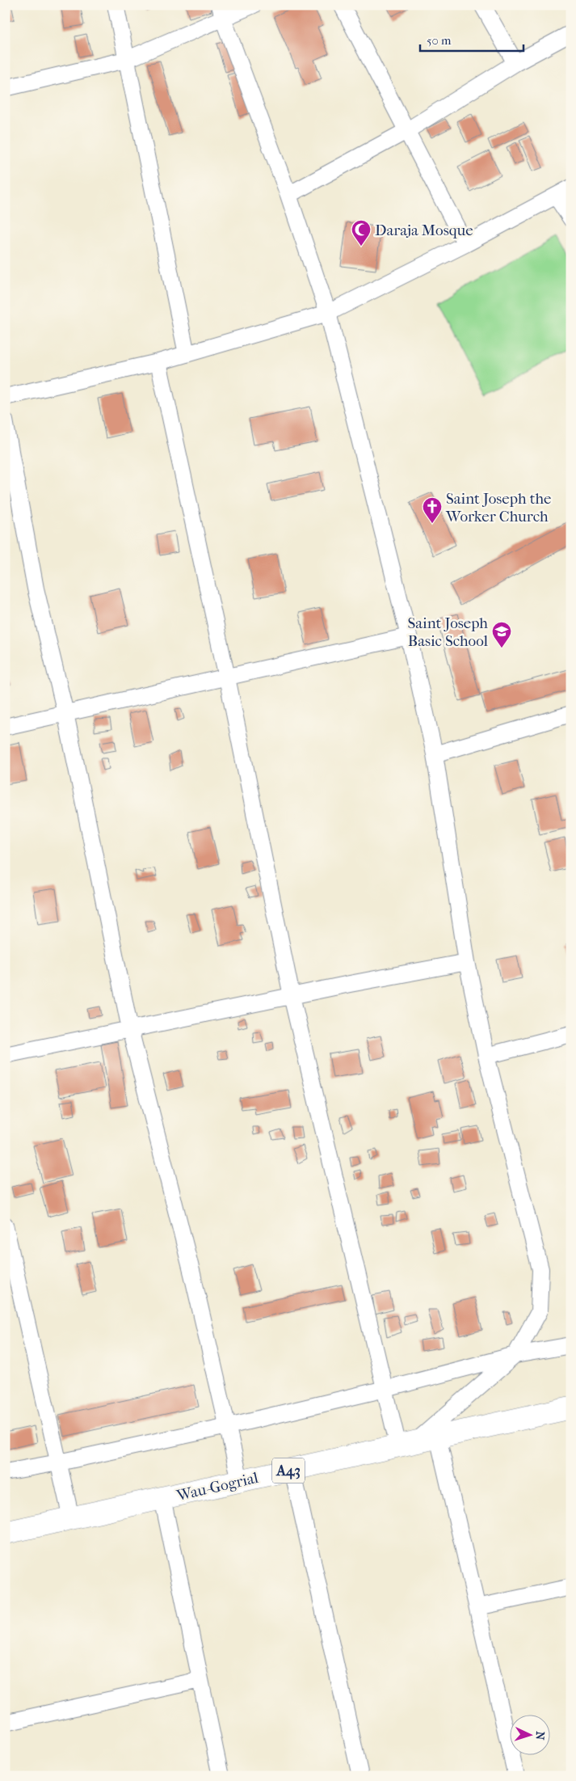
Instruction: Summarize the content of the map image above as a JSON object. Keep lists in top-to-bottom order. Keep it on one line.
{"streets":{"main road":["A43","Wau-Gogrial"]},"places":{"mosque":["Daraja Mosque"],"church":["Saint Joseph the Worker Church"],"school or university":["Saint Joseph Basic School"]},"scale_bar":"50 m","north":"right"}
